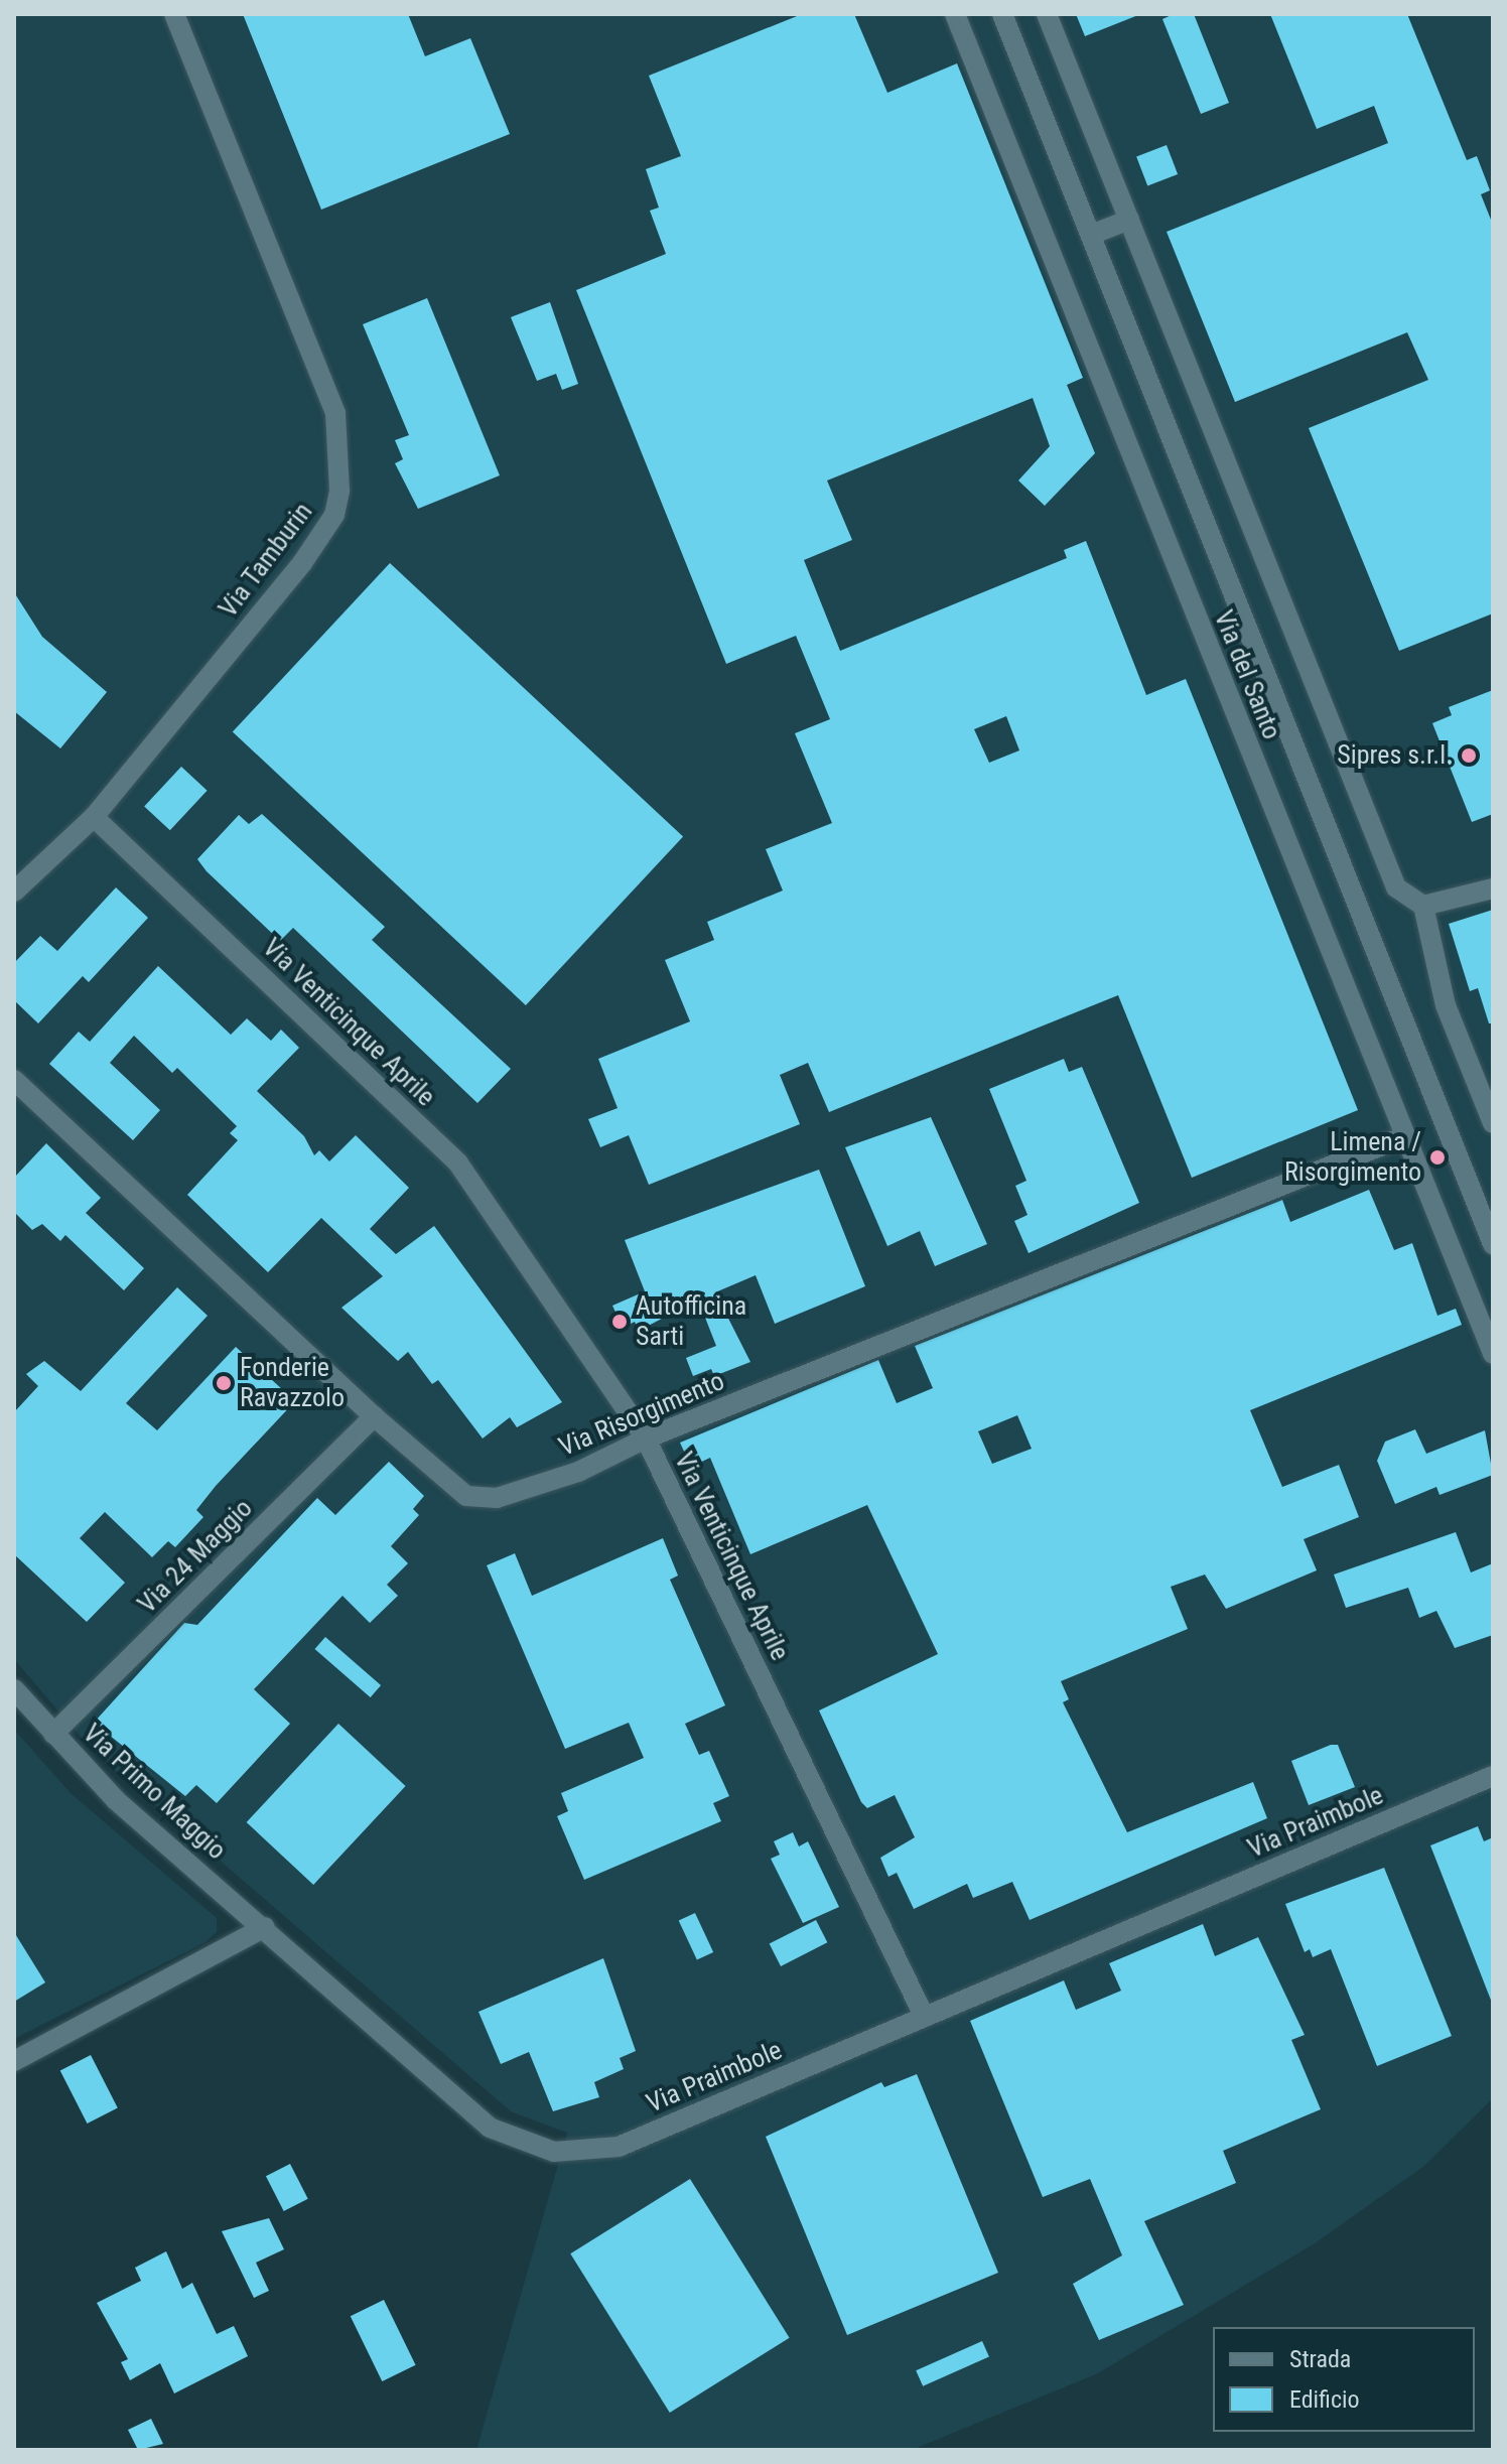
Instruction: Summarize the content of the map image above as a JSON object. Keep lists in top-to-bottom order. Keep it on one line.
{"streets":{"street":["Via Tamburin","Via del Santo","Via Venticinque Aprile","Via Risorgimento","Via 24 Maggio","Via Primo Maggio","Via Praimbole"]},"crossings":[["Via Tamburin","Via Venticinque Aprile"],["Via del Santo","Via Risorgimento"],["Via Venticinque Aprile","Via Risorgimento"],["Via Venticinque Aprile","Via Praimbole"],["Via Risorgimento","Via 24 Maggio"],["Via 24 Maggio","Via Primo Maggio"],["Via Primo Maggio","Via Praimbole"]],"places":["Sipres s.r.l.","Limena / Risorgimento","Autofficina Sarti","Fonderie Ravazzolo"],"legend":["Strada","Edificio"]}
